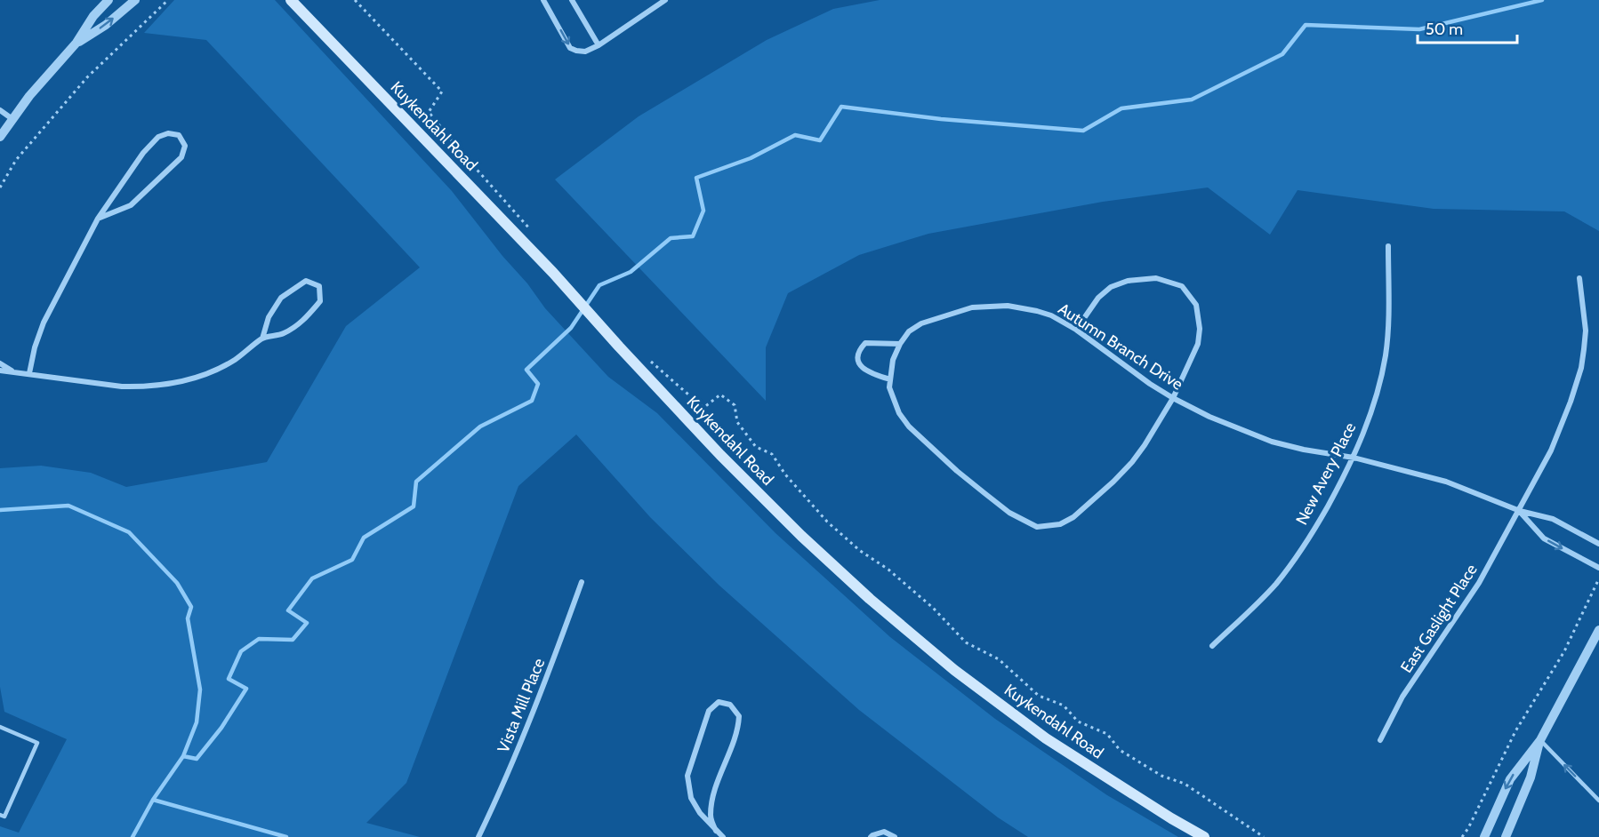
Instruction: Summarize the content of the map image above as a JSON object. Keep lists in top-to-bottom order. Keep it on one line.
{"streets":{"main road":["Kuykendahl Road"],"street":["Autumn Branch Drive","New Avery Place","East Gaslight Place","Vista Mill Place"]},"crossings":[["Autumn Branch Drive","New Avery Place"],["Autumn Branch Drive","East Gaslight Place"]],"scale_bar":"50 m"}
